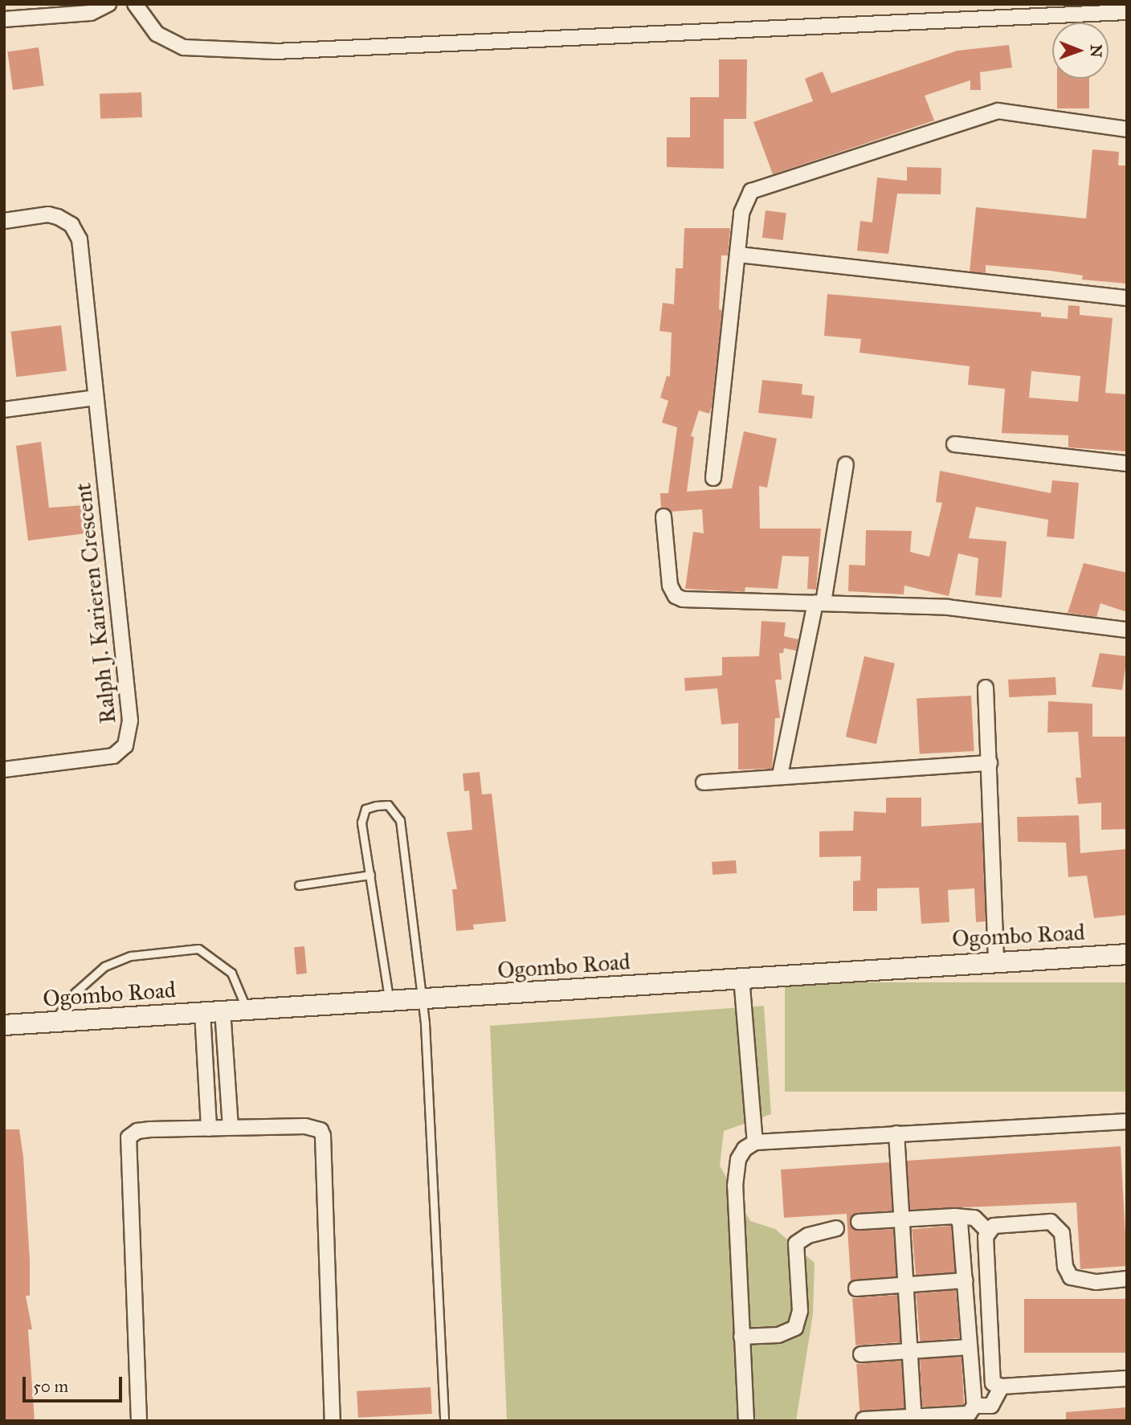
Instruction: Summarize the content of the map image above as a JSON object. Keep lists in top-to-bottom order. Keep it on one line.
{"streets":{"main road":["Ogombo Road"],"street":["Ralph J. Karieren Crescent"]},"scale_bar":"50 m","north":"right"}
